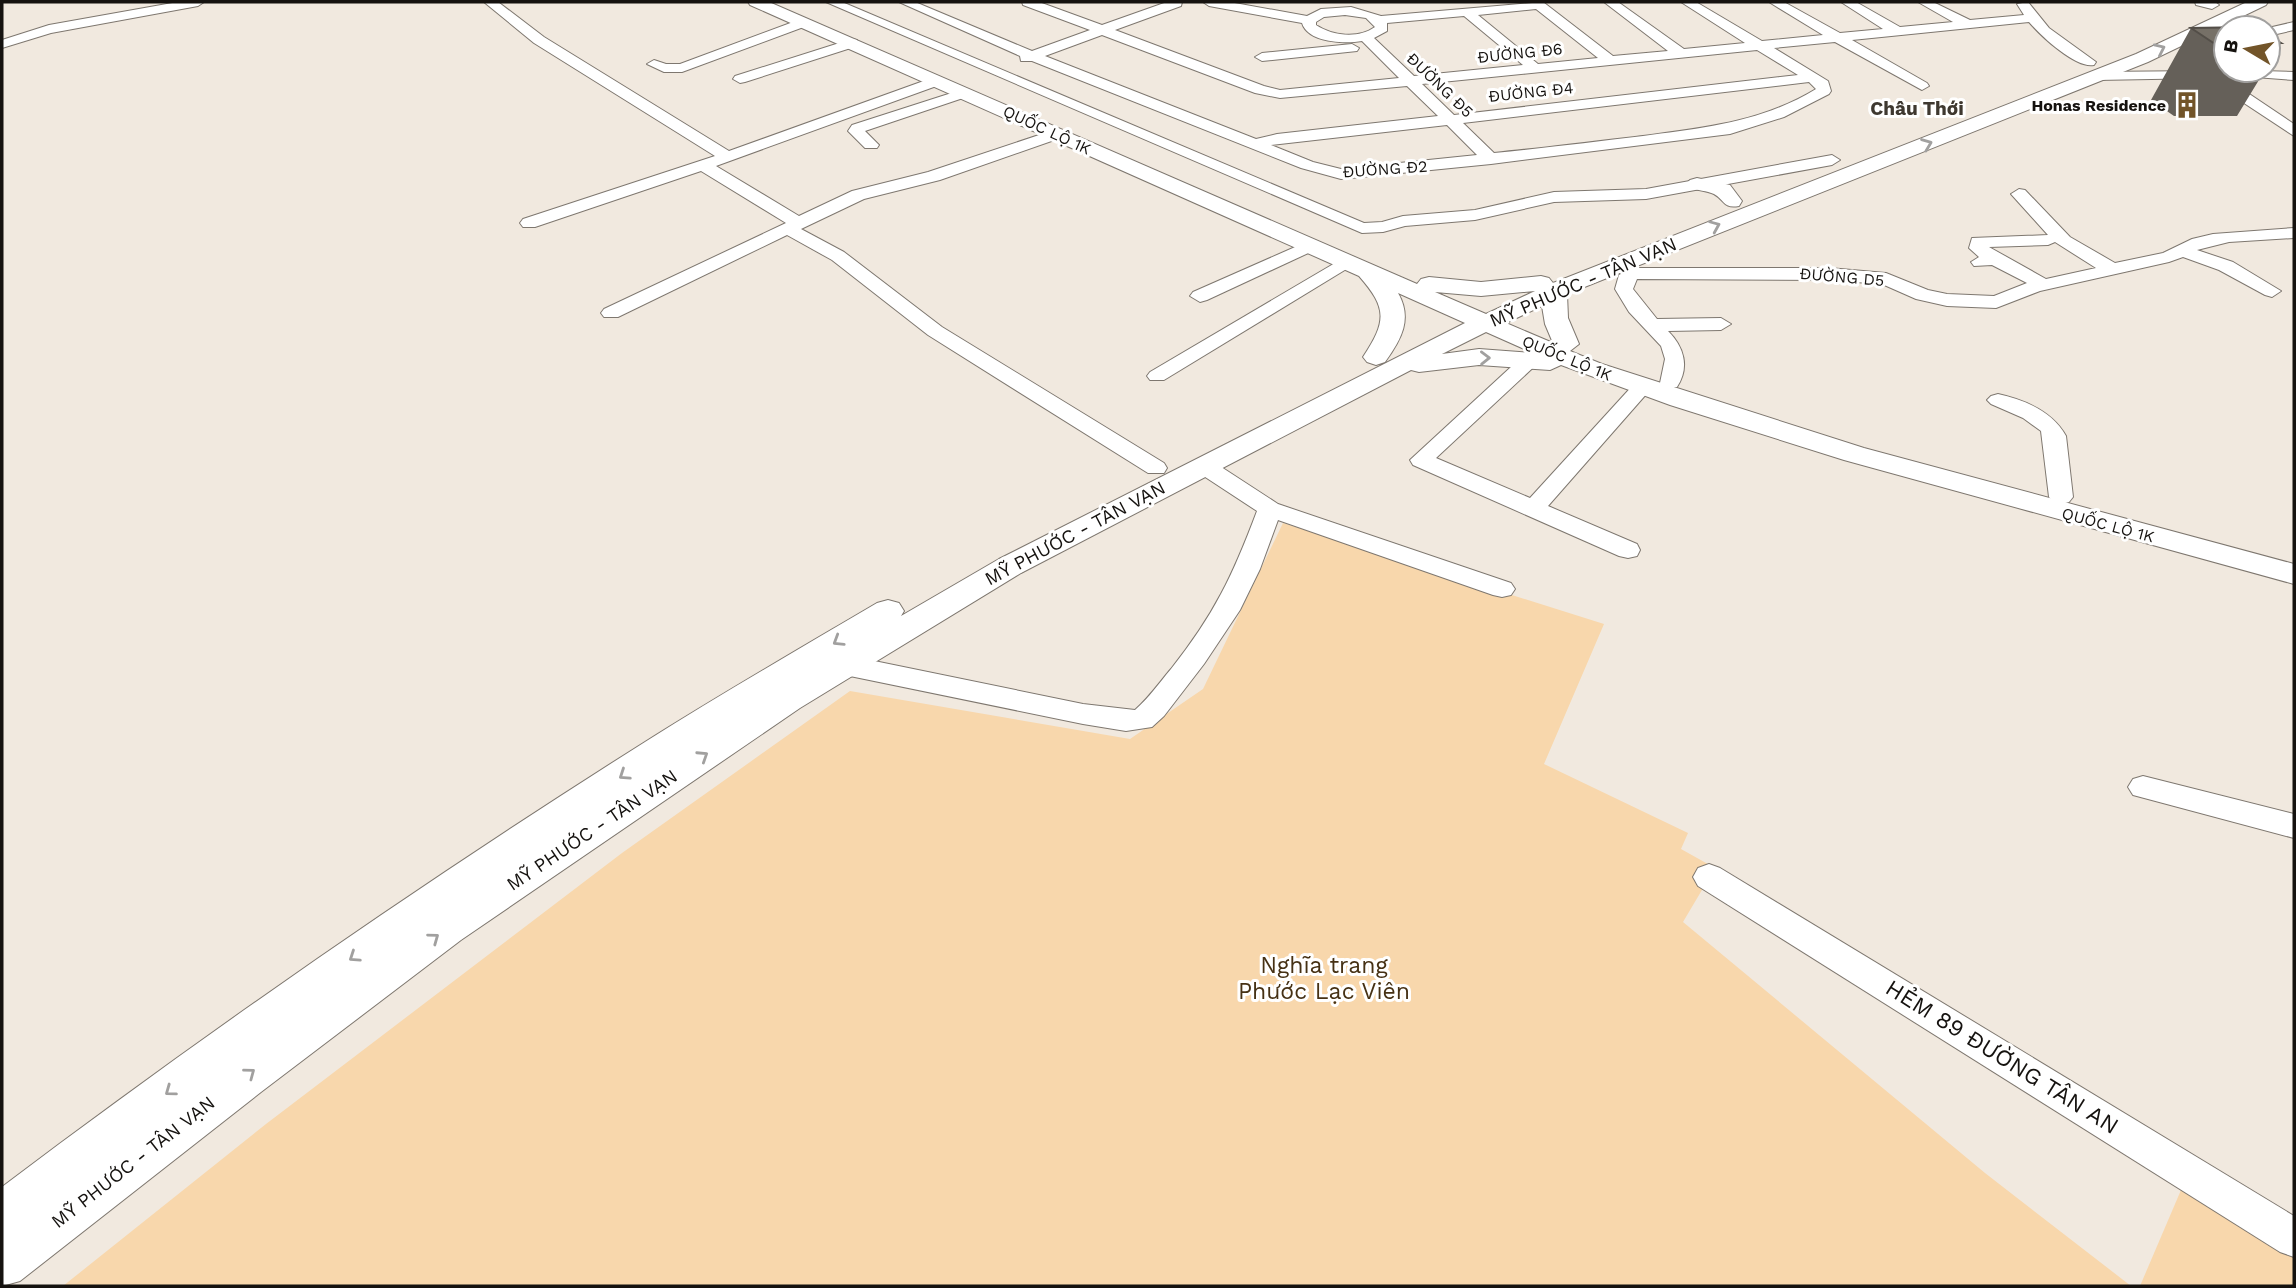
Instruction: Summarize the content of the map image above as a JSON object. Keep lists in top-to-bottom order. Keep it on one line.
{"streets":{"main road":["QUỐC LỘ 1K","MỸ PHƯỚC - TÂN VẠN"],"street":["ĐƯỜNG Đ6","ĐƯỜNG Đ5","ĐƯỜNG Đ4","ĐƯỜNG Đ2","ĐƯỜNG D5","HẺM 89 ĐƯỜNG TÂN AN"]},"crossings":[["ĐƯỜNG Đ6","ĐƯỜNG Đ5"],["ĐƯỜNG Đ5","ĐƯỜNG Đ4"],["ĐƯỜNG Đ5","ĐƯỜNG Đ2"],["ĐƯỜNG Đ4","ĐƯỜNG Đ2"],["QUỐC LỘ 1K","MỸ PHƯỚC - TÂN VẠN"],["ĐƯỜNG D5","MỸ PHƯỚC - TÂN VẠN"]],"districts":["Châu Thới"],"parks":["Nghĩa trang Phước Lạc Viên"],"places":{"building":["Honas Residence"]},"north":"left"}
